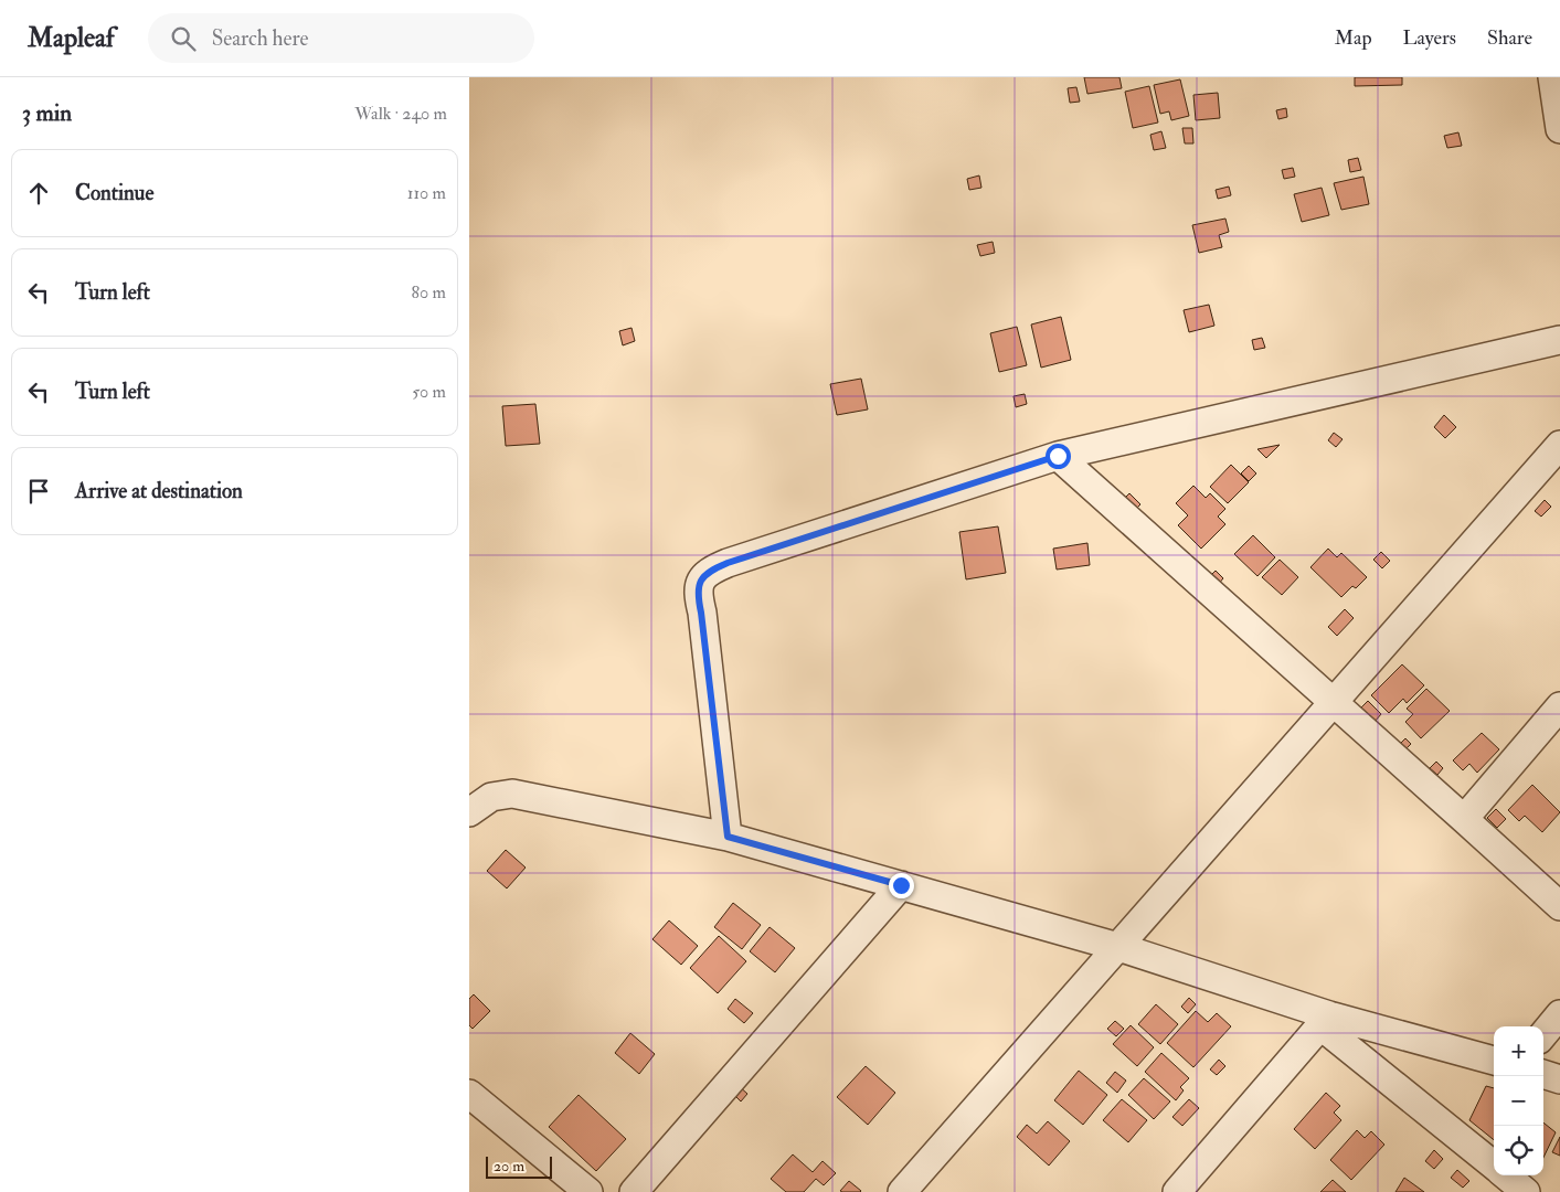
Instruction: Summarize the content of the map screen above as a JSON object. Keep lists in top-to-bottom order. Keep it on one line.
{"scale_bar":"20 m","page":{"header":"Mapleaf","search":"Search here","nav":["Map","Layers","Share"],"heading":["3 min","Walk · 240 m"],"list":[["Continue","110 m"],["Turn left","80 m"],["Turn left","50 m"],"Arrive at destination"],"map_buttons":["+","−"],"scale":"20 m"}}
